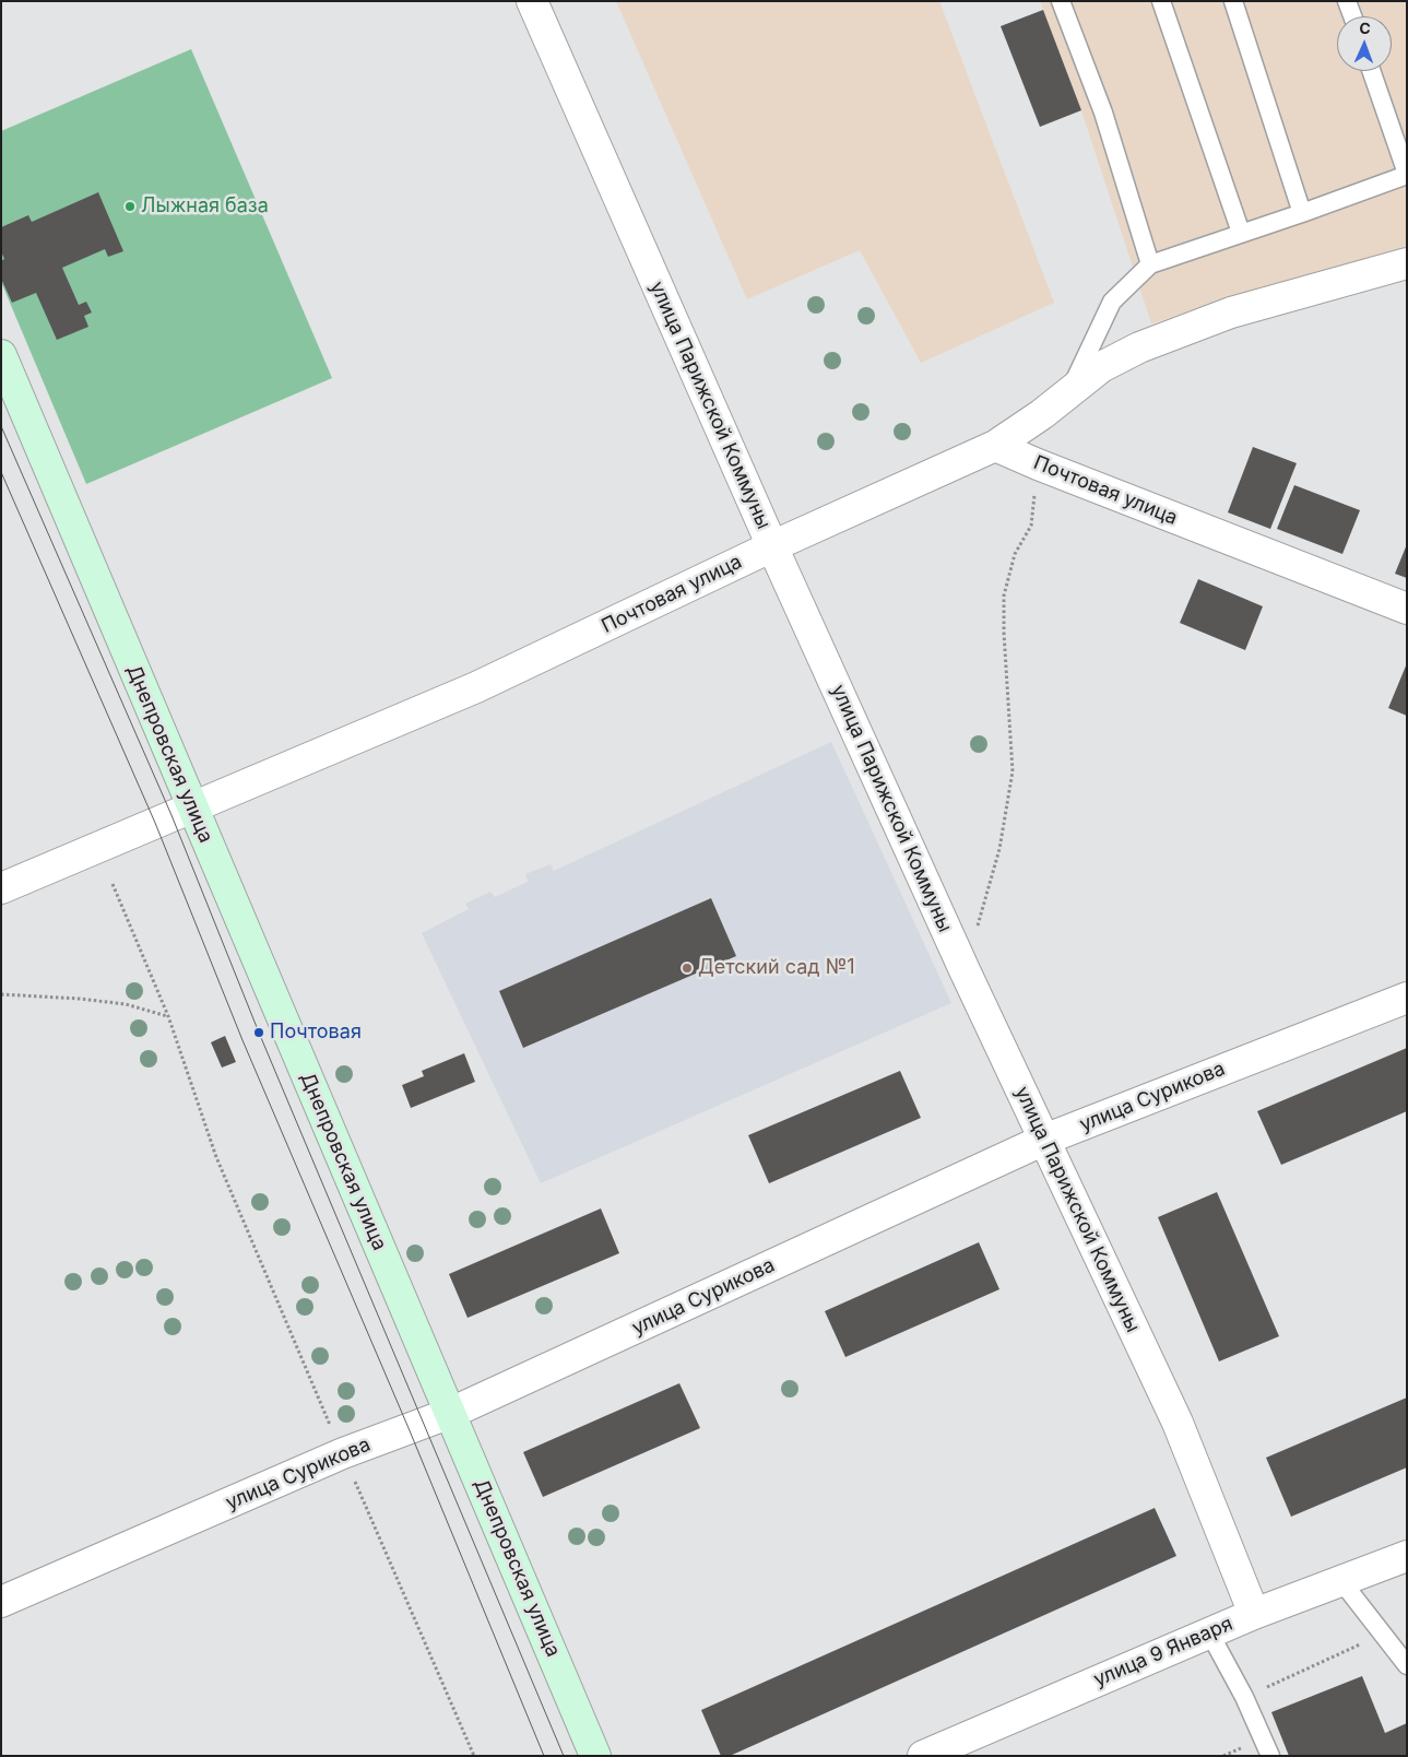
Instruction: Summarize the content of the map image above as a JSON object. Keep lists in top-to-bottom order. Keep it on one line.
{"streets":{"street":["улица Парижской Коммуны","Почтовая улица","Днепровская улица","улица Сурикова","улица 9 Января"]},"crossings":[["улица Парижской Коммуны","Почтовая улица"],["улица Парижской Коммуны","улица Сурикова"],["улица Парижской Коммуны","улица 9 Января"],["Почтовая улица","Днепровская улица"],["Днепровская улица","улица Сурикова"]],"places":["Лыжная база","Детский сад №1","Почтовая"],"north":"top"}
